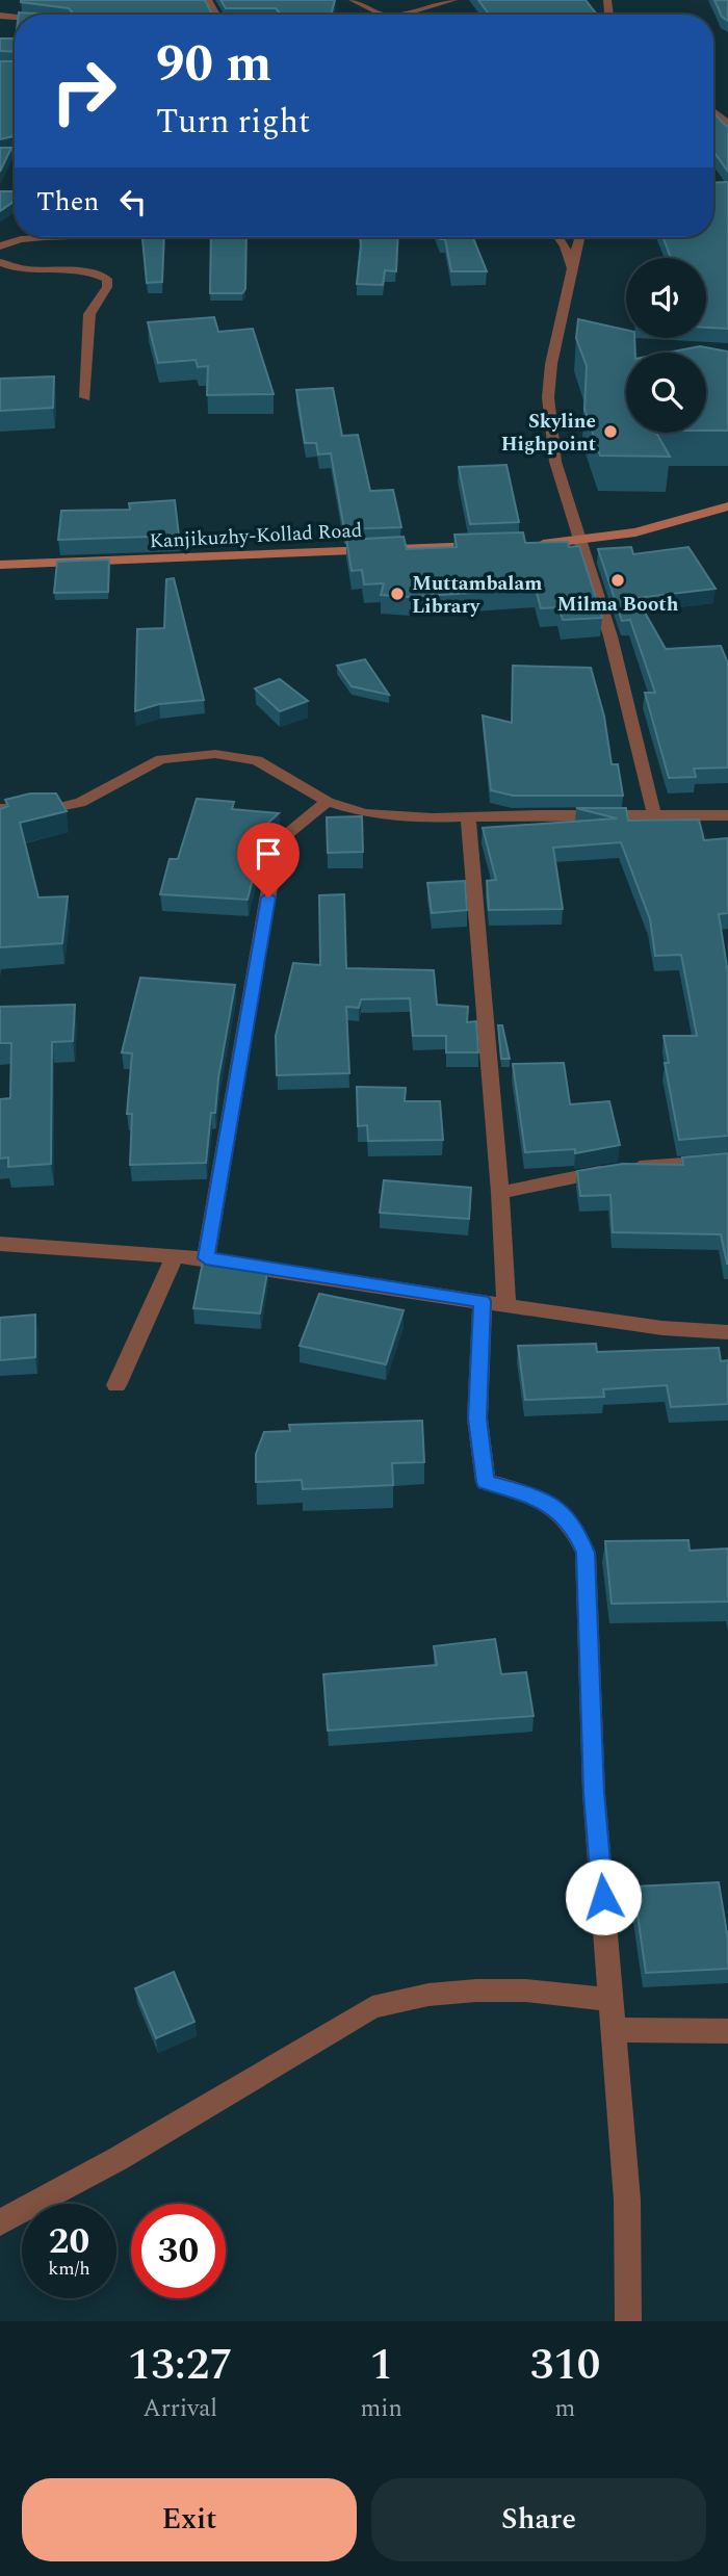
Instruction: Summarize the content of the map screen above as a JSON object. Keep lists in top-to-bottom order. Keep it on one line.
{"streets":{"main road":["Kanjikuzhy-Kollad Road"]},"places":["Skyline Highpoint","Milma Booth","Muttambalam Library"],"page":{"turn":["90 m","Turn right"],"then":"Then","speed":"20 km/h","limit":"30","eta":["13:27","Arrival","1","min","310","m"],"buttons":["Exit","Share"]}}
